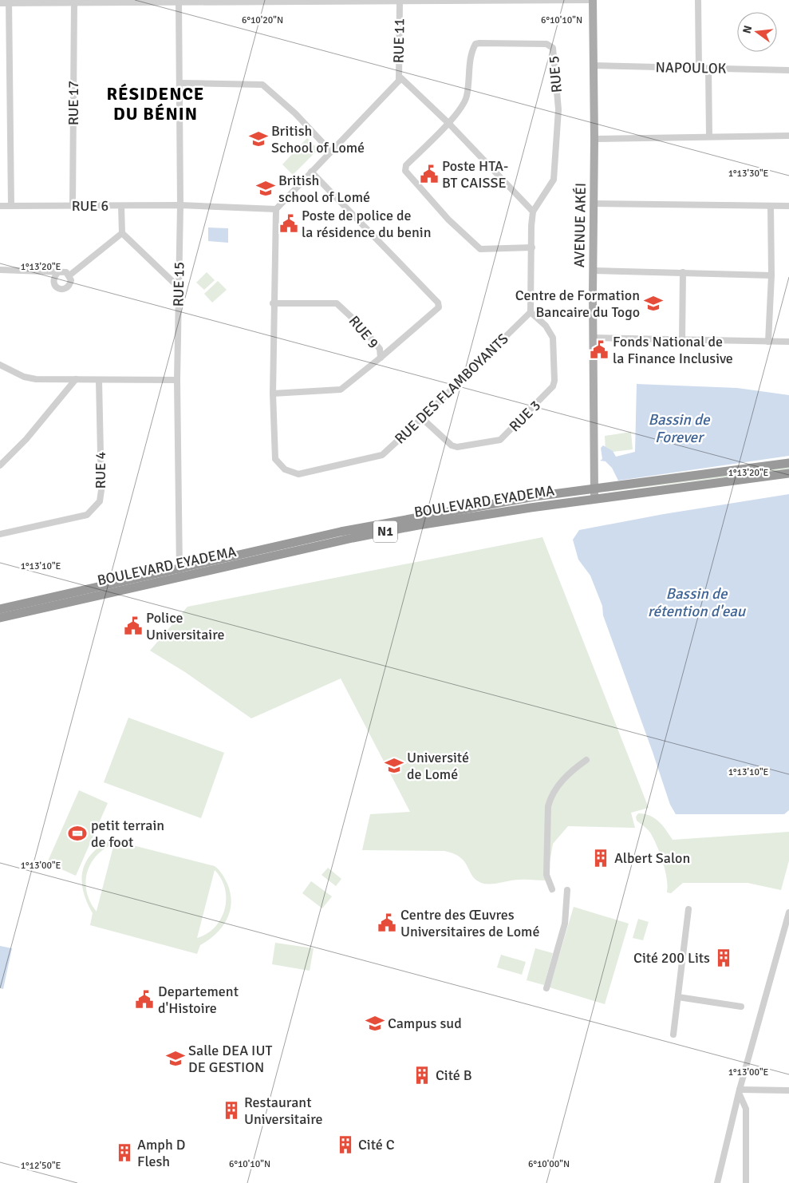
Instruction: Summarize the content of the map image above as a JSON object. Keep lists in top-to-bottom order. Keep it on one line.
{"streets":{"highway":["BOULEVARD EYADEMA","N1"],"main road":["AVENUE AKÉI"],"street":["RUE 11","NAPOULOK","RUE 5","RUE 17","RUE 6","RUE 15","RUE 9","RUE DES FLAMBOYANTS","RUE 3","RUE 4"]},"crossings":[["NAPOULOK","AVENUE AKÉI"],["RUE 17","RUE 6"],["RUE 6","RUE 15"],["RUE 6","RUE DES FLAMBOYANTS"],["AVENUE AKÉI","BOULEVARD EYADEMA"],["AVENUE AKÉI","N1"],["RUE 15","BOULEVARD EYADEMA"],["RUE 15","N1"],["RUE 9","RUE DES FLAMBOYANTS"],["RUE DES FLAMBOYANTS","RUE 3"]],"districts":["RÉSIDENCE DU BÉNIN"],"water":["Bassin de Forever","Bassin de rétention d'eau"],"places":{"school or university":["British School of Lomé","British school of Lomé","Centre de Formation Bancaire du Togo","Université de Lomé","Campus sud","Salle DEA IUT DE GESTION"],"public building":["Poste HTA- BT CAISSE","Poste de police de la résidence du benin","Fonds National de la Finance Inclusive","Police Universitaire","Centre des Œuvres Universitaires de Lomé","Departement d'Histoire"],"sports":["petit terrain de foot"],"building":["Albert Salon","Cité 200 Lits","Cité B","Restaurant Universitaire","Cité C","Amph D Flesh"]},"north":"left","coordinates":["6°10'10\"N","6°10'20\"N","1°13'30\"E","1°13'20\"E","1°13'10\"E","1°13'00\"E","6°10'00\"N","1°12'50\"E"]}
